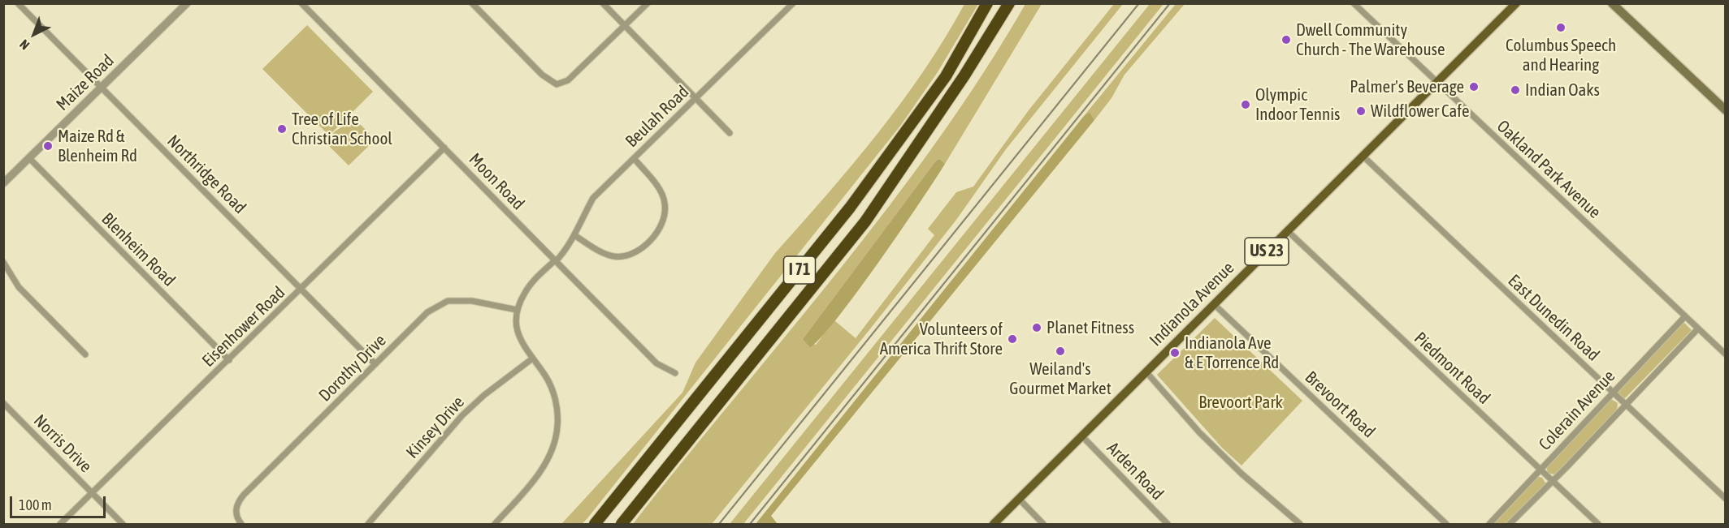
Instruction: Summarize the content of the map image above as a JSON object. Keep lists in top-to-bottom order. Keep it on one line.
{"streets":{"highway":["I 71"],"main road":["US 23","Indianola Avenue"],"street":["Maize Road","Beulah Road","Oakland Park Avenue","Northridge Road","Moon Road","Blenheim Road","East Dunedin Road","Eisenhower Road","Dorothy Drive","Piedmont Road","Brevoort Road","Colerain Avenue","Kinsey Drive","Norris Drive","Arden Road"]},"crossings":[["Maize Road","Northridge Road"],["Maize Road","Blenheim Road"],["Beulah Road","Moon Road"],["Beulah Road","Dorothy Drive"],["Oakland Park Avenue","Indianola Avenue"],["Oakland Park Avenue","Colerain Avenue"],["Northridge Road","Eisenhower Road"],["Northridge Road","Dorothy Drive"],["Moon Road","Eisenhower Road"],["Blenheim Road","Eisenhower Road"],["Indianola Avenue","East Dunedin Road"],["Indianola Avenue","Piedmont Road"],["Indianola Avenue","Brevoort Road"],["Indianola Avenue","Arden Road"],["East Dunedin Road","Colerain Avenue"],["Eisenhower Road","Norris Drive"],["Piedmont Road","Colerain Avenue"]],"parks":["Brevoort Park"],"places":["Columbus Speech and Hearing","Dwell Community Church - The Warehouse","Palmer's Beverage","Indian Oaks","Olympic Indoor Tennis","Wildflower Cafe","Tree of Life Christian School","Maize Rd & Blenheim Rd","Planet Fitness","Volunteers of America Thrift Store","Weiland's Gourmet Market","Indianola Ave & E Torrence Rd"],"scale_bar":"100 m","north":"bottom left"}
